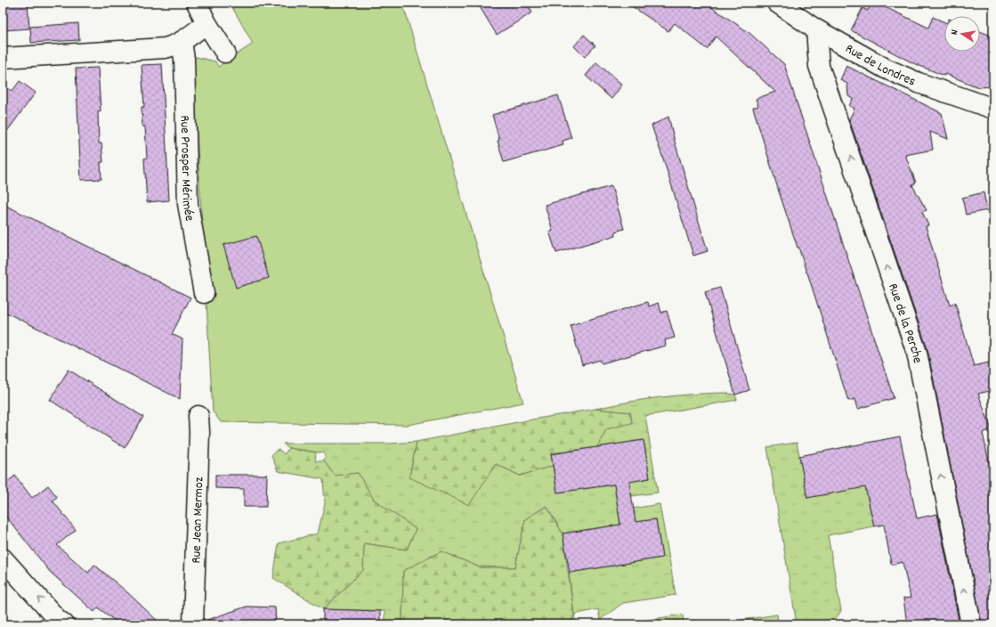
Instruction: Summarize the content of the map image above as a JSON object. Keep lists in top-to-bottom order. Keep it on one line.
{"streets":{"street":["Rue de Londres","Rue Prosper Mérimée","Rue de la Perche","Rue Jean Mermoz"]},"crossings":[["Rue de Londres","Rue de la Perche"]],"one_way":["Rue de la Perche"],"north":"left"}
